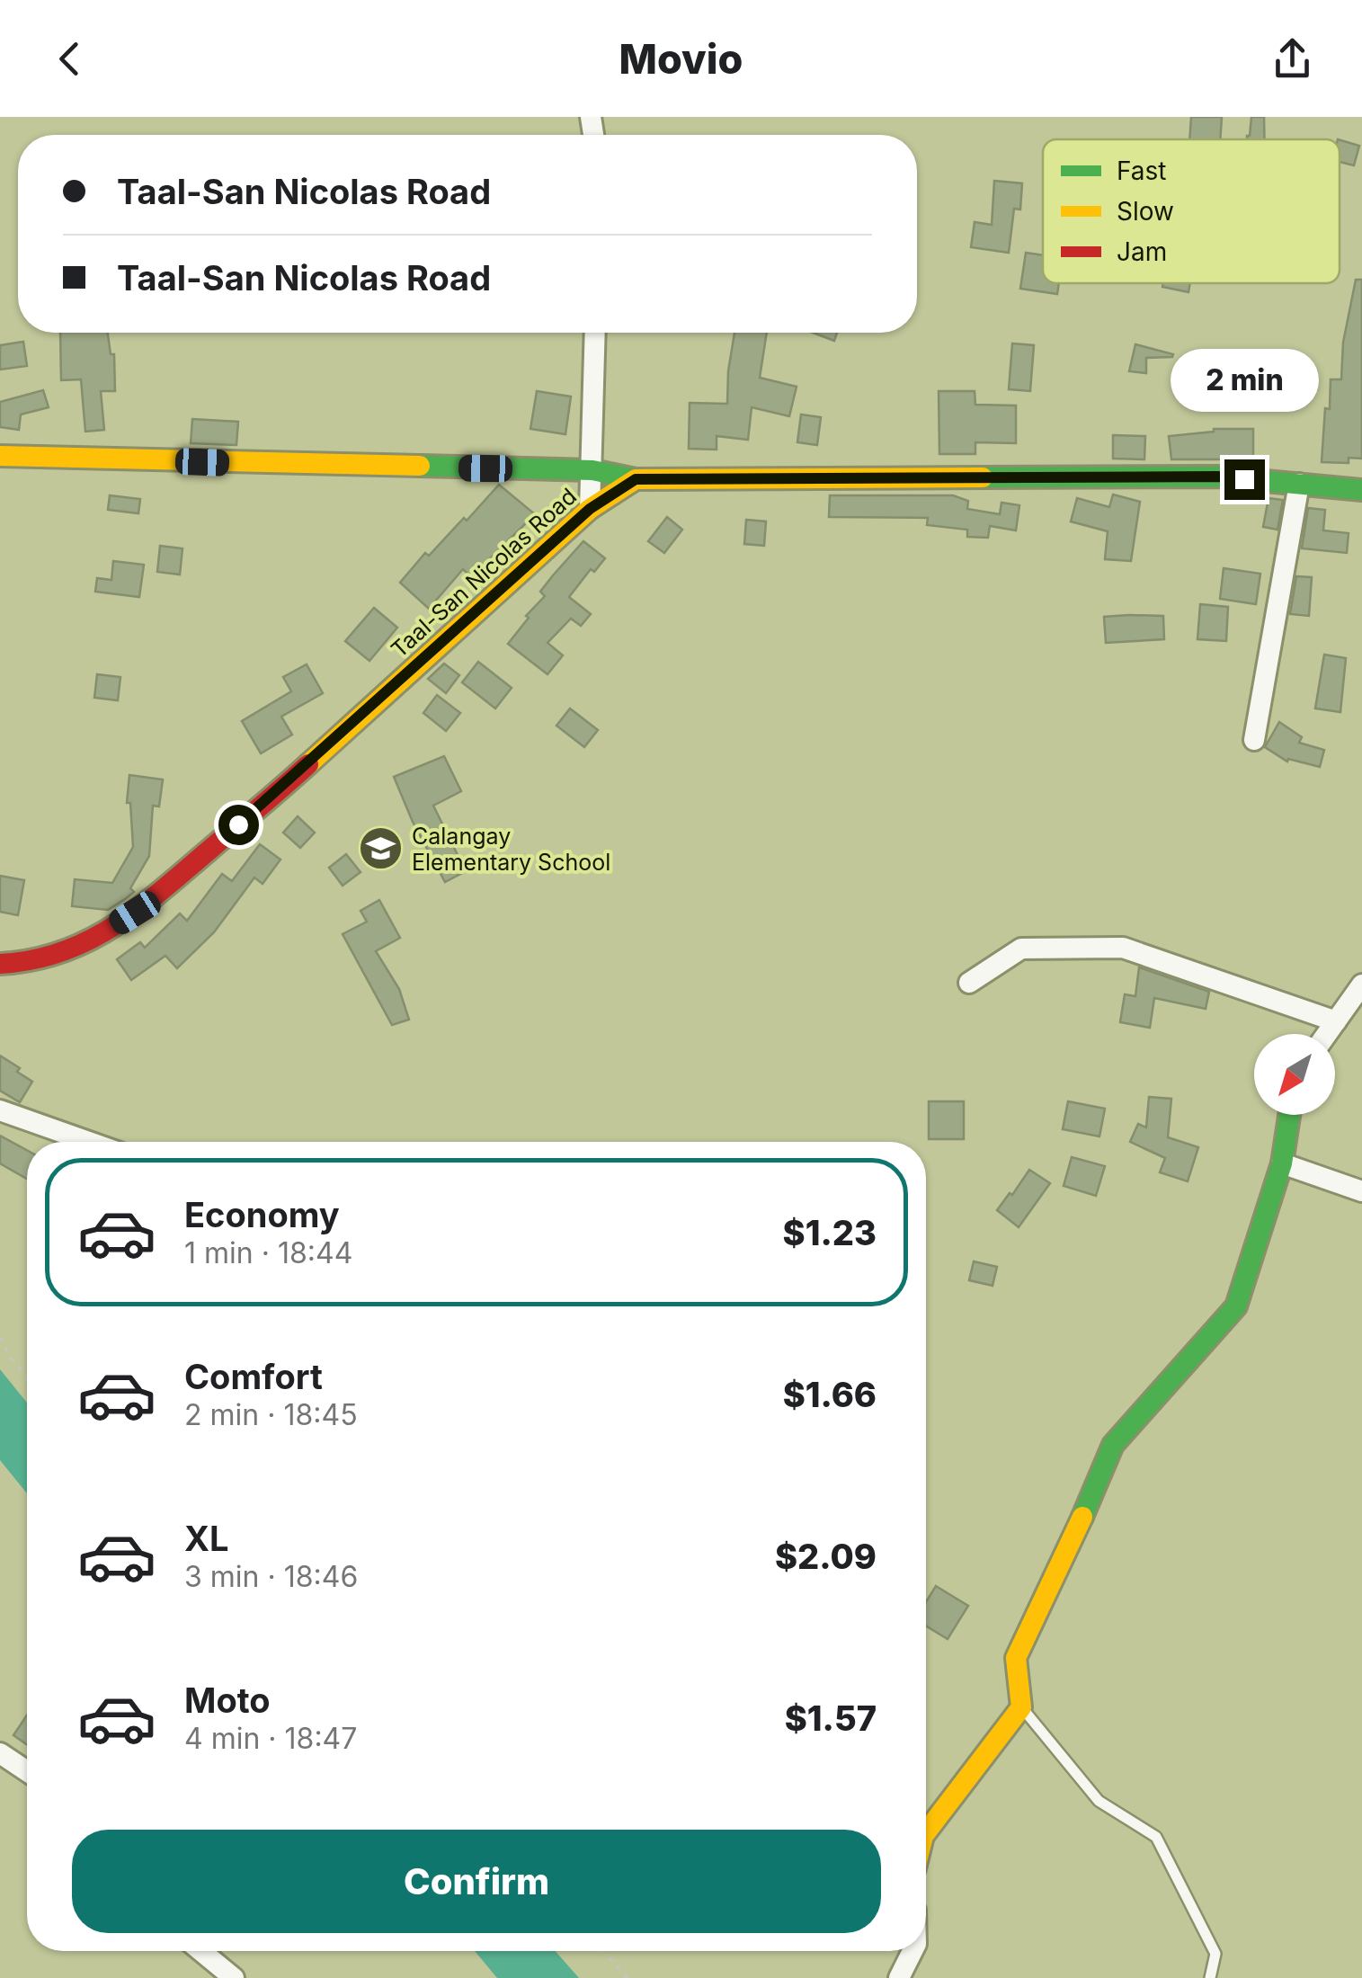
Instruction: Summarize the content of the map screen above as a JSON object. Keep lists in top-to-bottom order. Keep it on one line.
{"streets":{"main road":["Taal-San Nicolas Road"]},"places":{"school or university":["Calangay Elementary School"]},"legend":["Fast","Slow","Jam"],"north":"bottom left","page":{"header":"Movio","banner":["Taal-San Nicolas Road","Taal-San Nicolas Road"],"bubble":"2 min","list":[{"name":"Economy","note":"1 min · 18:44","value":"$1.23"},{"name":"Comfort","note":"2 min · 18:45","value":"$1.66"},{"name":"XL","note":"3 min · 18:46","value":"$2.09"},{"name":"Moto","note":"4 min · 18:47","value":"$1.57"}],"buttons":"Confirm"}}
